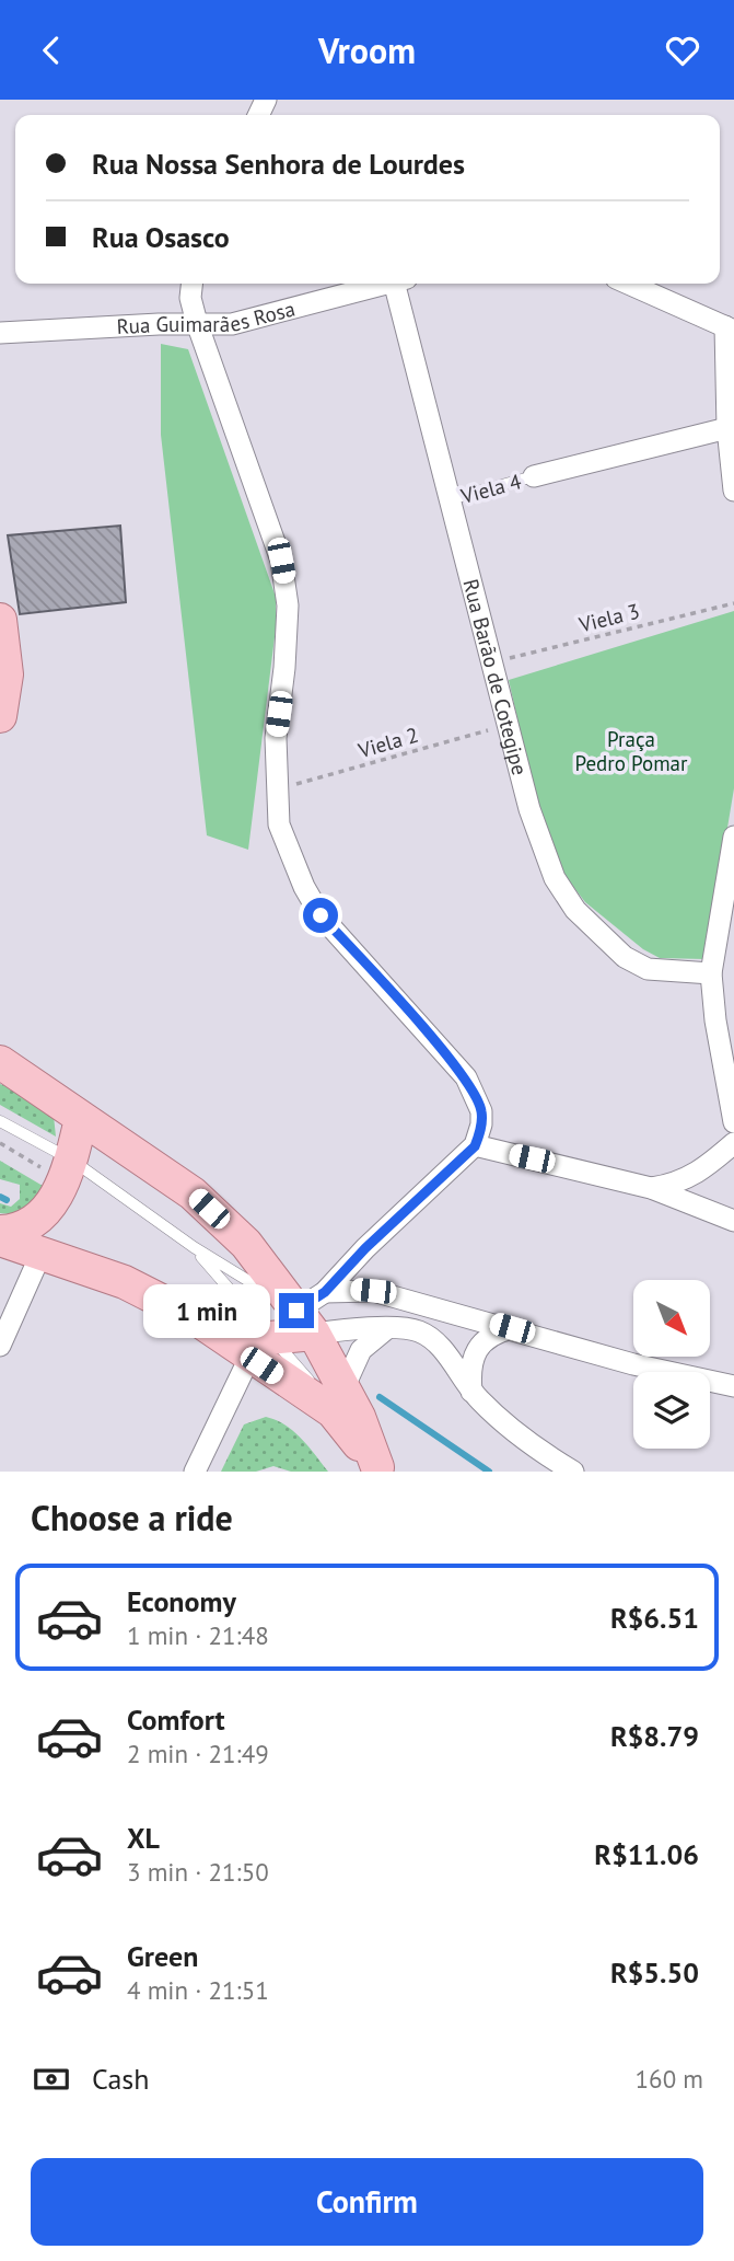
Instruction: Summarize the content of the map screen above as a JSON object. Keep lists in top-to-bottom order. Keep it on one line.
{"streets":{"street":["Rua Guimarães Rosa","Rua Barão de Cotegipe"],"lane":["Viela 4"],"path":["Viela 3","Viela 2"]},"crossings":[["Viela 4","Rua Barão de Cotegipe"],["Viela 3","Rua Barão de Cotegipe"],["Rua Barão de Cotegipe","Viela 2"]],"parks":["Praça Pedro Pomar"],"north":"bottom right","page":{"header":"Vroom","banner":["Rua Nossa Senhora de Lourdes","Rua Osasco"],"bubble":"1 min","heading":"Choose a ride","list":[{"name":"Economy","note":"1 min · 21:48","value":"R$6.51"},{"name":"Comfort","note":"2 min · 21:49","value":"R$8.79"},{"name":"XL","note":"3 min · 21:50","value":"R$11.06"},{"name":"Green","note":"4 min · 21:51","value":"R$5.50"}],"pay":["Cash","160 m"],"buttons":"Confirm"}}
